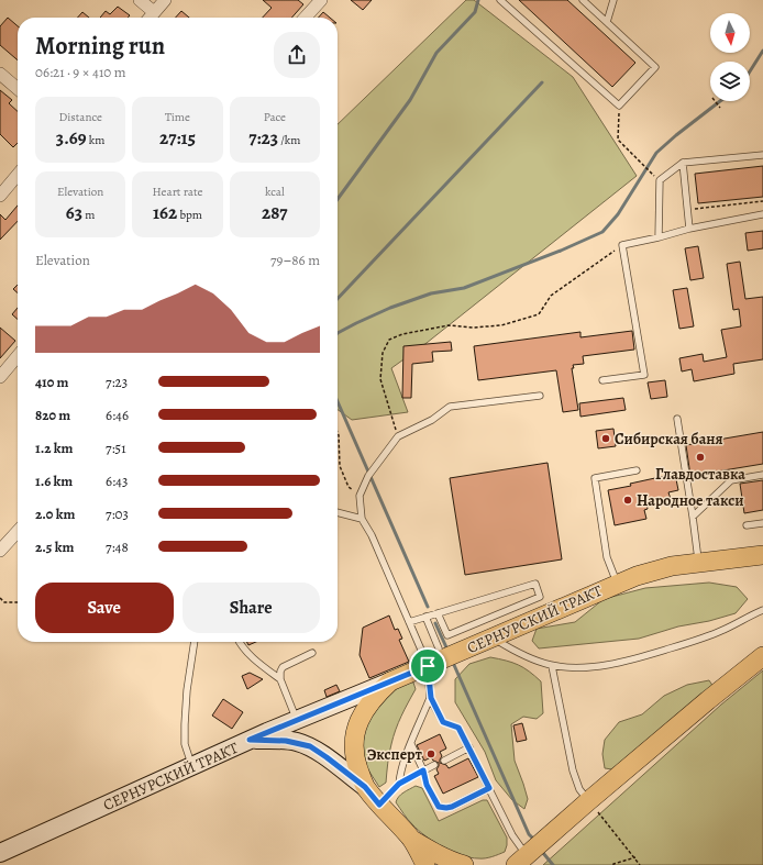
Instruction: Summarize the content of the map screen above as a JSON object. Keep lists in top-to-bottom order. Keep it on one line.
{"streets":{"main road":["СЕРНУРСКИЙ ТРАКТ"]},"places":["Сибирская баня","Главдоставка","Народное такси","Эксперт"],"north":"bottom","page":{"heading":["Morning run","06:21 · 9 × 410 m"],"stats":[["Distance","3.69 km"],["Time","27:15"],["Pace","7:23 /km"],["Elevation","63 m"],["Heart rate","162 bpm"],["kcal","287"]],"chart":["Elevation","79–86 m"],"list":[{"name":"410 m","note":"7:23"},{"name":"820 m","note":"6:46"},{"name":"1.2 km","note":"7:51"},{"name":"1.6 km","note":"6:43"},{"name":"2.0 km","note":"7:03"},{"name":"2.5 km","note":"7:48"}],"buttons":["Save","Share"]}}
